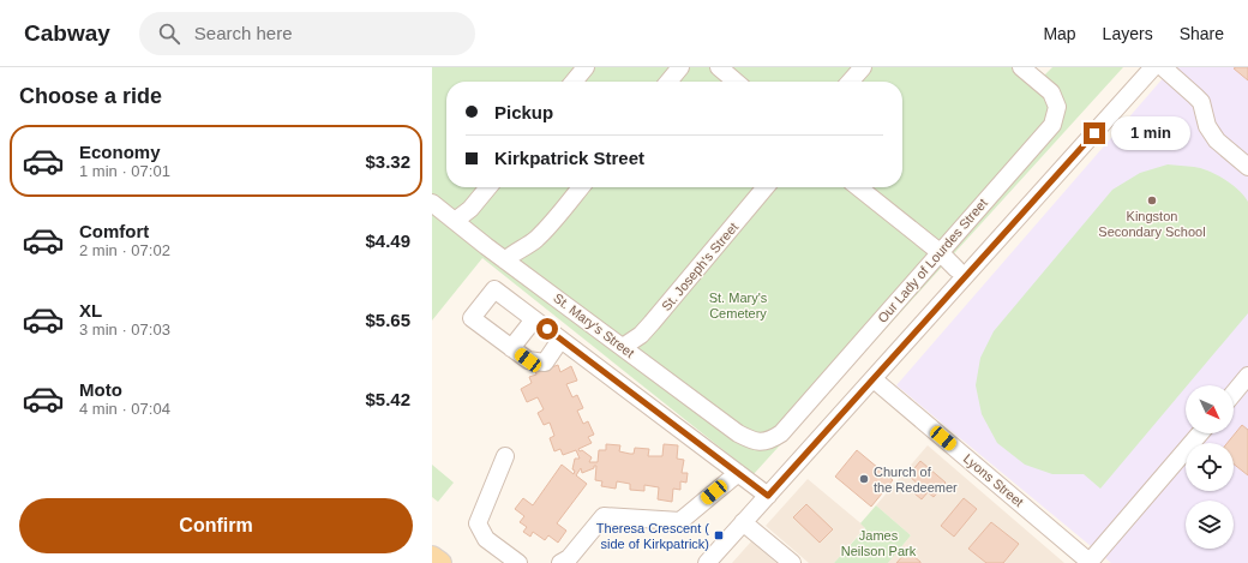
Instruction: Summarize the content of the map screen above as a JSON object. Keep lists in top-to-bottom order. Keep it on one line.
{"streets":{"street":["Our Lady of Lourdes Street","St. Joseph's Street","St. Mary's Street","Lyons Street"]},"crossings":[["Our Lady of Lourdes Street","St. Mary's Street"],["St. Joseph's Street","St. Mary's Street"]],"parks":["St. Mary's Cemetery","James Neilson Park"],"places":{"other":["Kingston Secondary School","Church of the Redeemer"],"transit":["Theresa Crescent ( side of Kirkpatrick)"]},"north":"bottom right","page":{"header":"Cabway","search":"Search here","nav":["Map","Layers","Share"],"heading":"Choose a ride","banner":["Pickup","Kirkpatrick Street"],"bubble":"1 min","list":[{"name":"Economy","note":"1 min · 07:01","value":"$3.32"},{"name":"Comfort","note":"2 min · 07:02","value":"$4.49"},{"name":"XL","note":"3 min · 07:03","value":"$5.65"},{"name":"Moto","note":"4 min · 07:04","value":"$5.42"}],"buttons":"Confirm"}}
